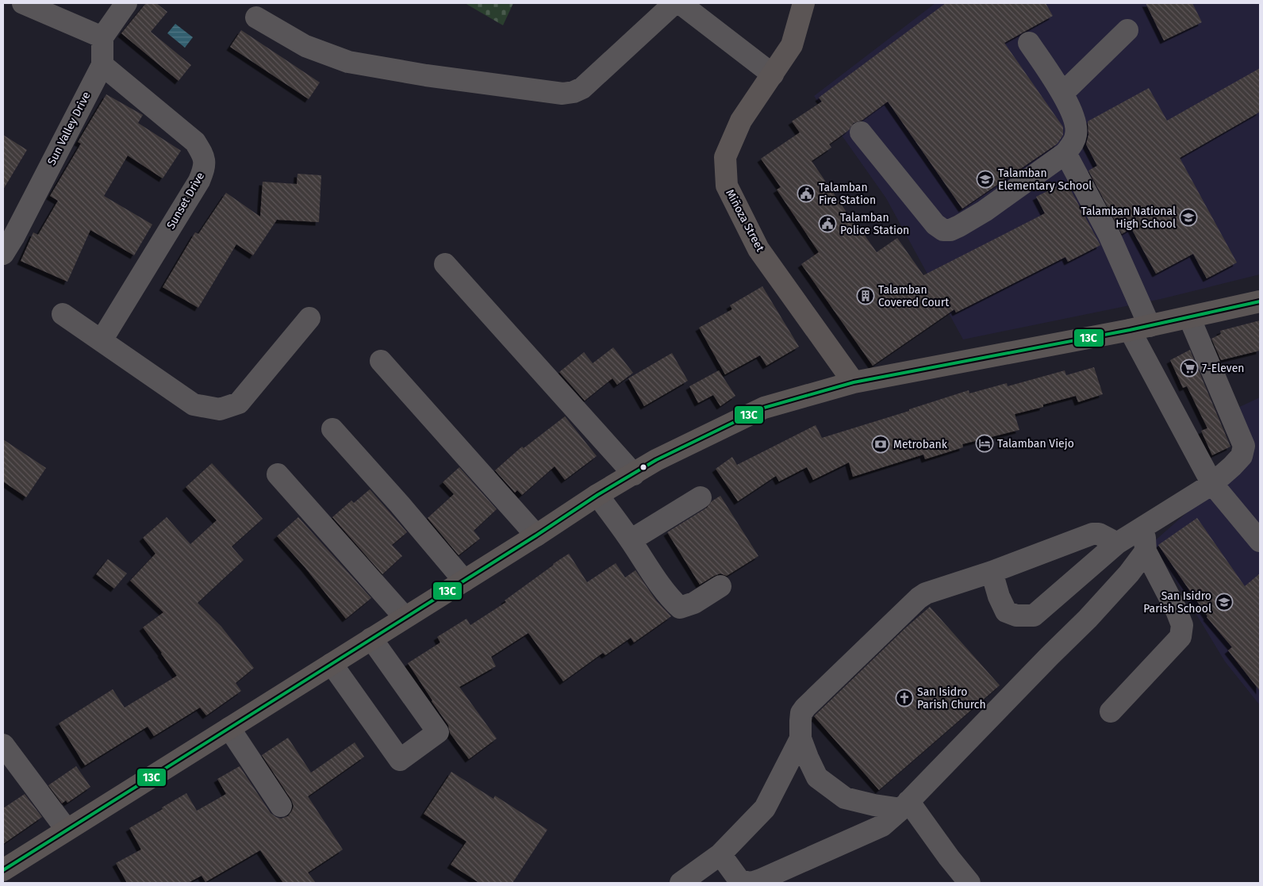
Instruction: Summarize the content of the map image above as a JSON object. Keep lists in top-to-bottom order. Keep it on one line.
{"streets":{"main road":["Miñoza Street"],"street":["Sun Valley Drive","Sunset Drive"]},"crossings":[["Sun Valley Drive","Sunset Drive"]],"places":{"school or university":["Talamban Elementary School","Talamban National High School","San Isidro Parish School"],"public building":["Talamban Fire Station","Talamban Police Station"],"building":["Talamban Covered Court"],"supermarket":["7-Eleven"],"hotel":["Talamban Viejo"],"bank":["Metrobank"],"church":["San Isidro Parish Church"]},"lines":["transit line 13C"]}
